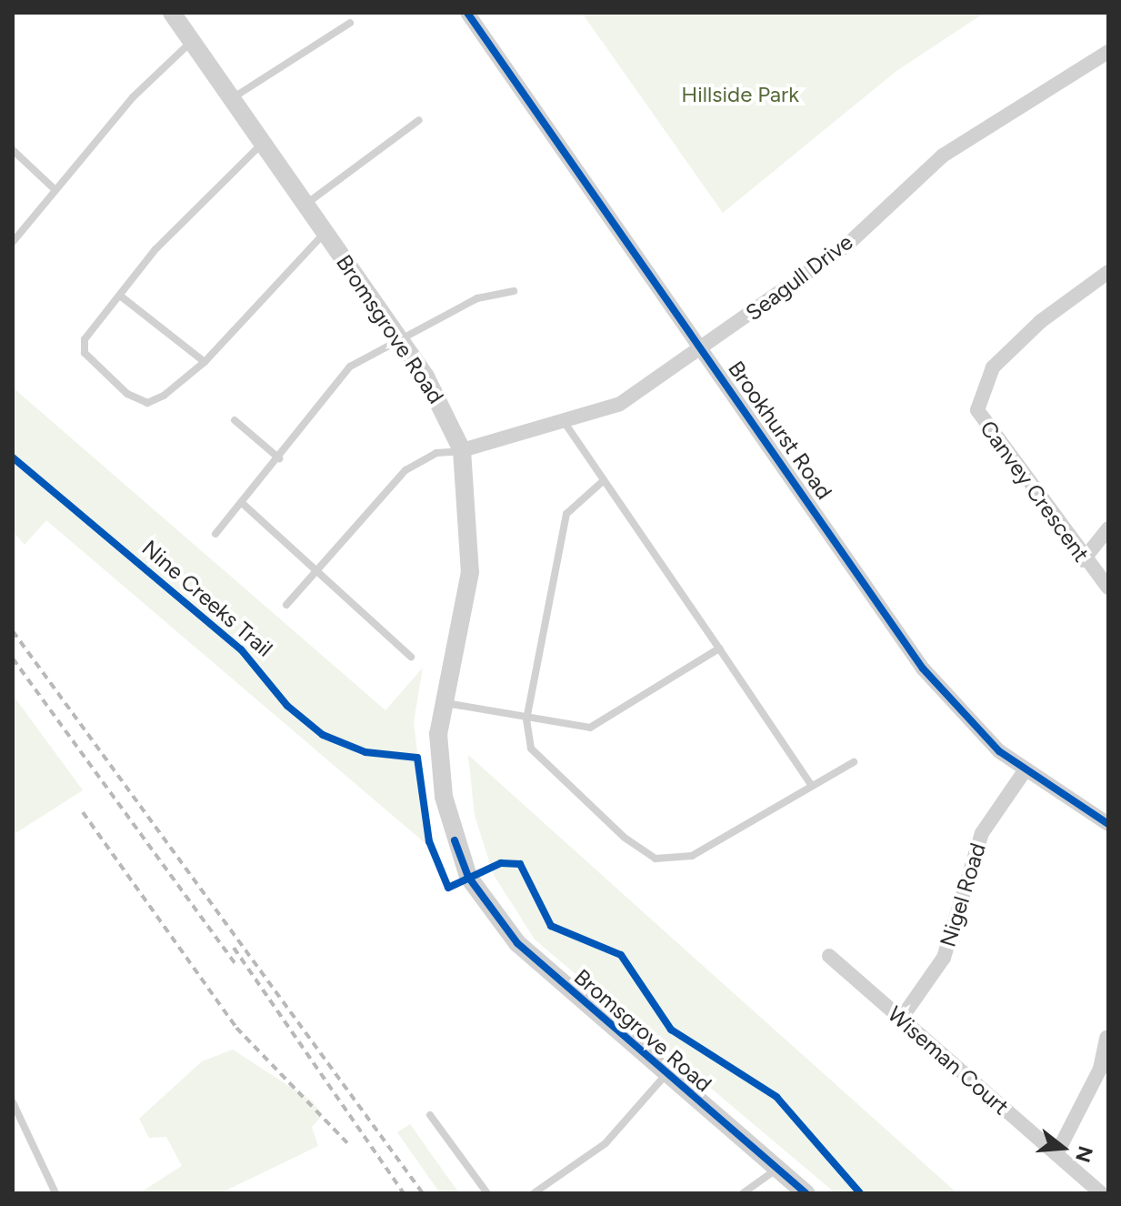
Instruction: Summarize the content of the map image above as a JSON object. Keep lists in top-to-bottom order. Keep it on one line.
{"streets":{"street":["Seagull Drive","Bromsgrove Road","Brookhurst Road","Canvey Crescent","Nigel Road","Wiseman Court"],"cycle path":["Nine Creeks Trail"]},"crossings":[["Seagull Drive","Bromsgrove Road"],["Seagull Drive","Brookhurst Road"],["Brookhurst Road","Nigel Road"],["Nigel Road","Wiseman Court"]],"parks":["Hillside Park"],"north":"right"}
